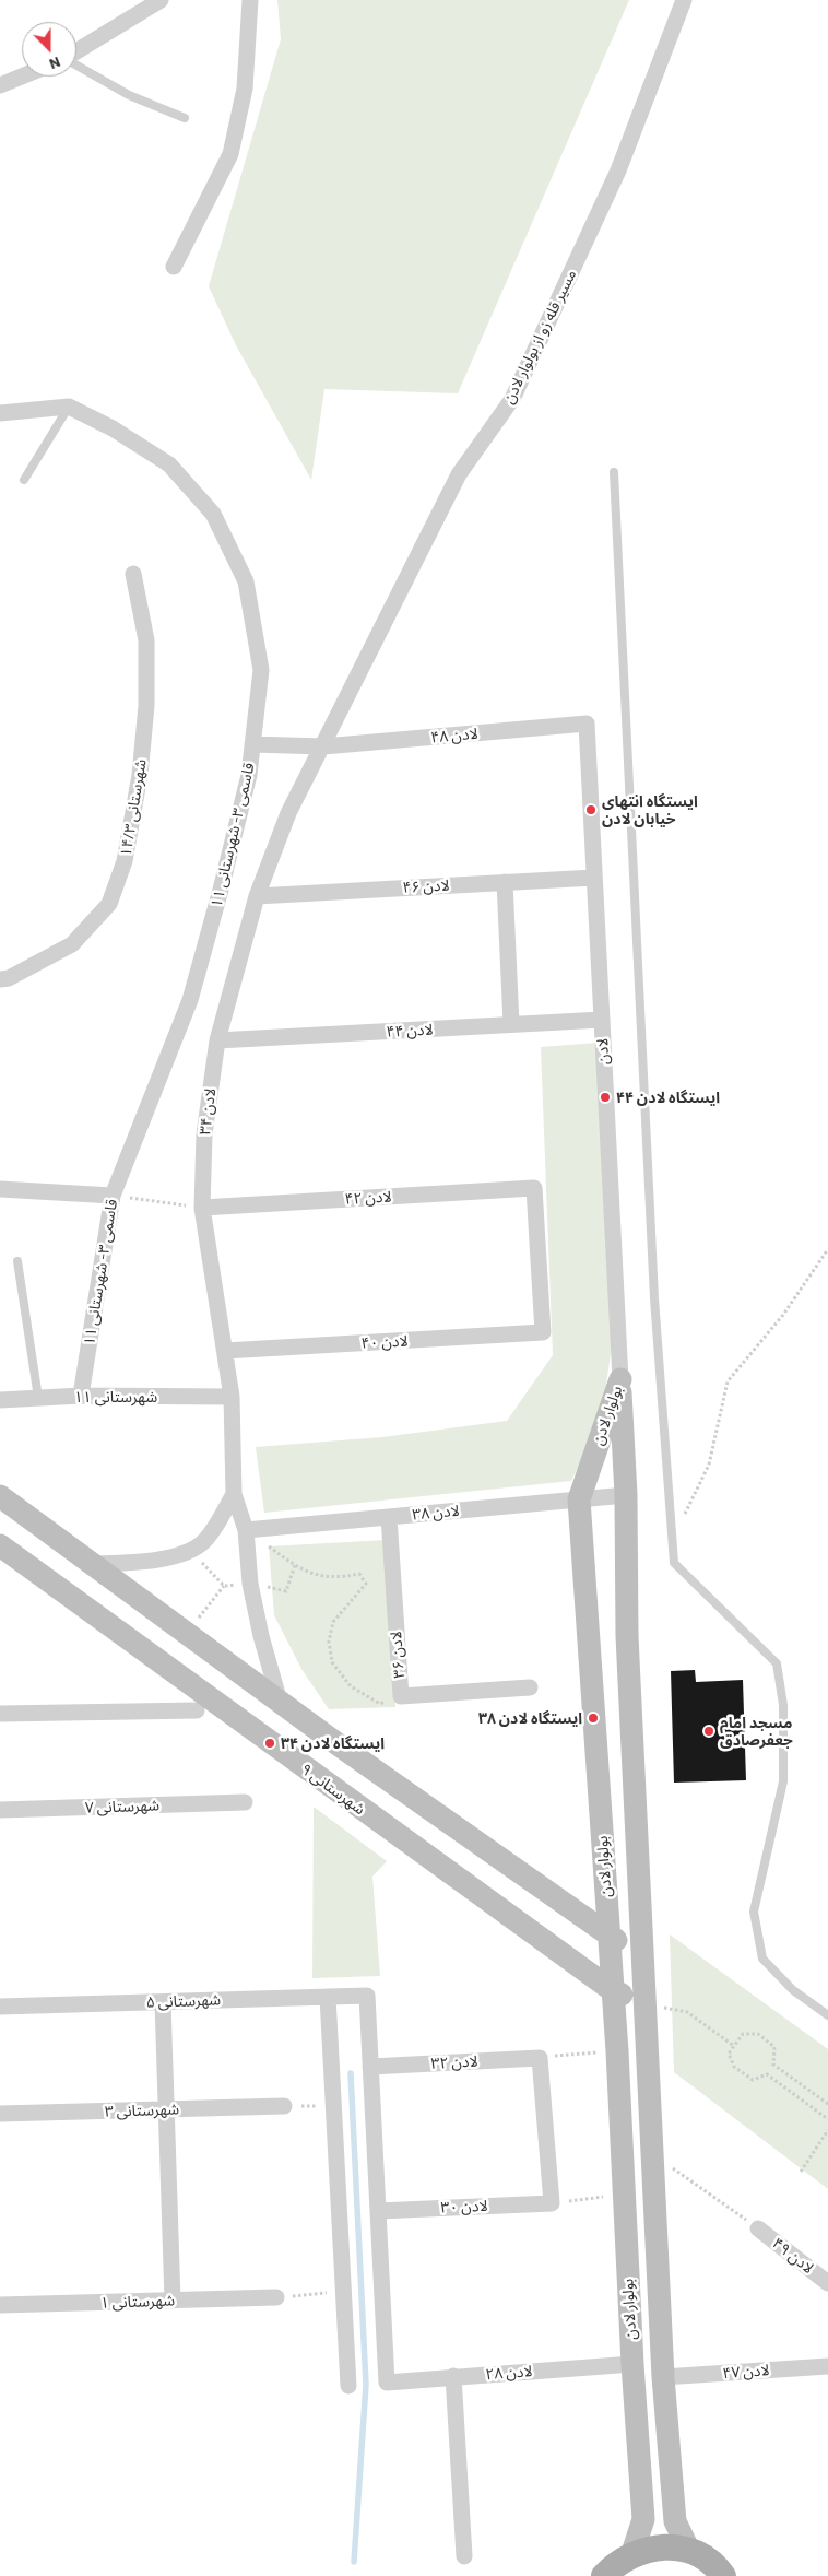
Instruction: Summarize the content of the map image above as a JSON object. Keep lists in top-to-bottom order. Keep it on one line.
{"streets":{"street":["مسیر قله زو از بولوار لادن","لادن ۴۸","شهرستانی ۱۴/۳","قاسمی ۳- شهرستانی ۱۱","لادن ۴۶","لادن ۴۴","لادن","لادن ۳۴","لادن ۴۲","لادن ۴۰","شهرستانی ۱۱","بولوار لادن","لادن ۳۸","لادن ۳۶","شهرستانی ۹","شهرستانی ۷","شهرستانی ۵","لادن ۳۲","شهرستانی ۳","لادن ۳۰","لادن ۴۹","شهرستانی ۱","لادن ۴۷","لادن ۲۸"]},"crossings":[["مسیر قله زو از بولوار لادن","لادن ۴۸"],["مسیر قله زو از بولوار لادن","لادن ۳۴"],["لادن ۴۸","قاسمی ۳- شهرستانی ۱۱"],["لادن ۴۸","لادن"],["لادن ۴۸","لادن ۳۴"],["قاسمی ۳- شهرستانی ۱۱","شهرستانی ۱۱"],["لادن ۴۶","لادن"],["لادن ۴۶","لادن ۳۴"],["لادن ۴۴","لادن"],["لادن ۴۴","لادن ۳۴"],["لادن","بولوار لادن"],["لادن ۳۴","لادن ۴۲"],["لادن ۳۴","لادن ۴۰"],["لادن ۳۴","شهرستانی ۱۱"],["لادن ۳۴","لادن ۳۸"],["لادن ۴۲","لادن ۴۰"],["بولوار لادن","لادن ۳۸"],["بولوار لادن","شهرستانی ۹"],["بولوار لادن","لادن ۴۷"],["بولوار لادن","لادن ۲۸"],["لادن ۳۸","لادن ۳۶"],["شهرستانی ۵","لادن ۳۲"],["لادن ۳۰","لادن ۲۸"]],"places":["ایستگاه انتهای خیابان لادن","ایستگاه لادن ۴۴","ایستگاه لادن ۳۸","مسجد امام جعفرصادق","ایستگاه لادن ۳۴"],"north":"bottom"}
